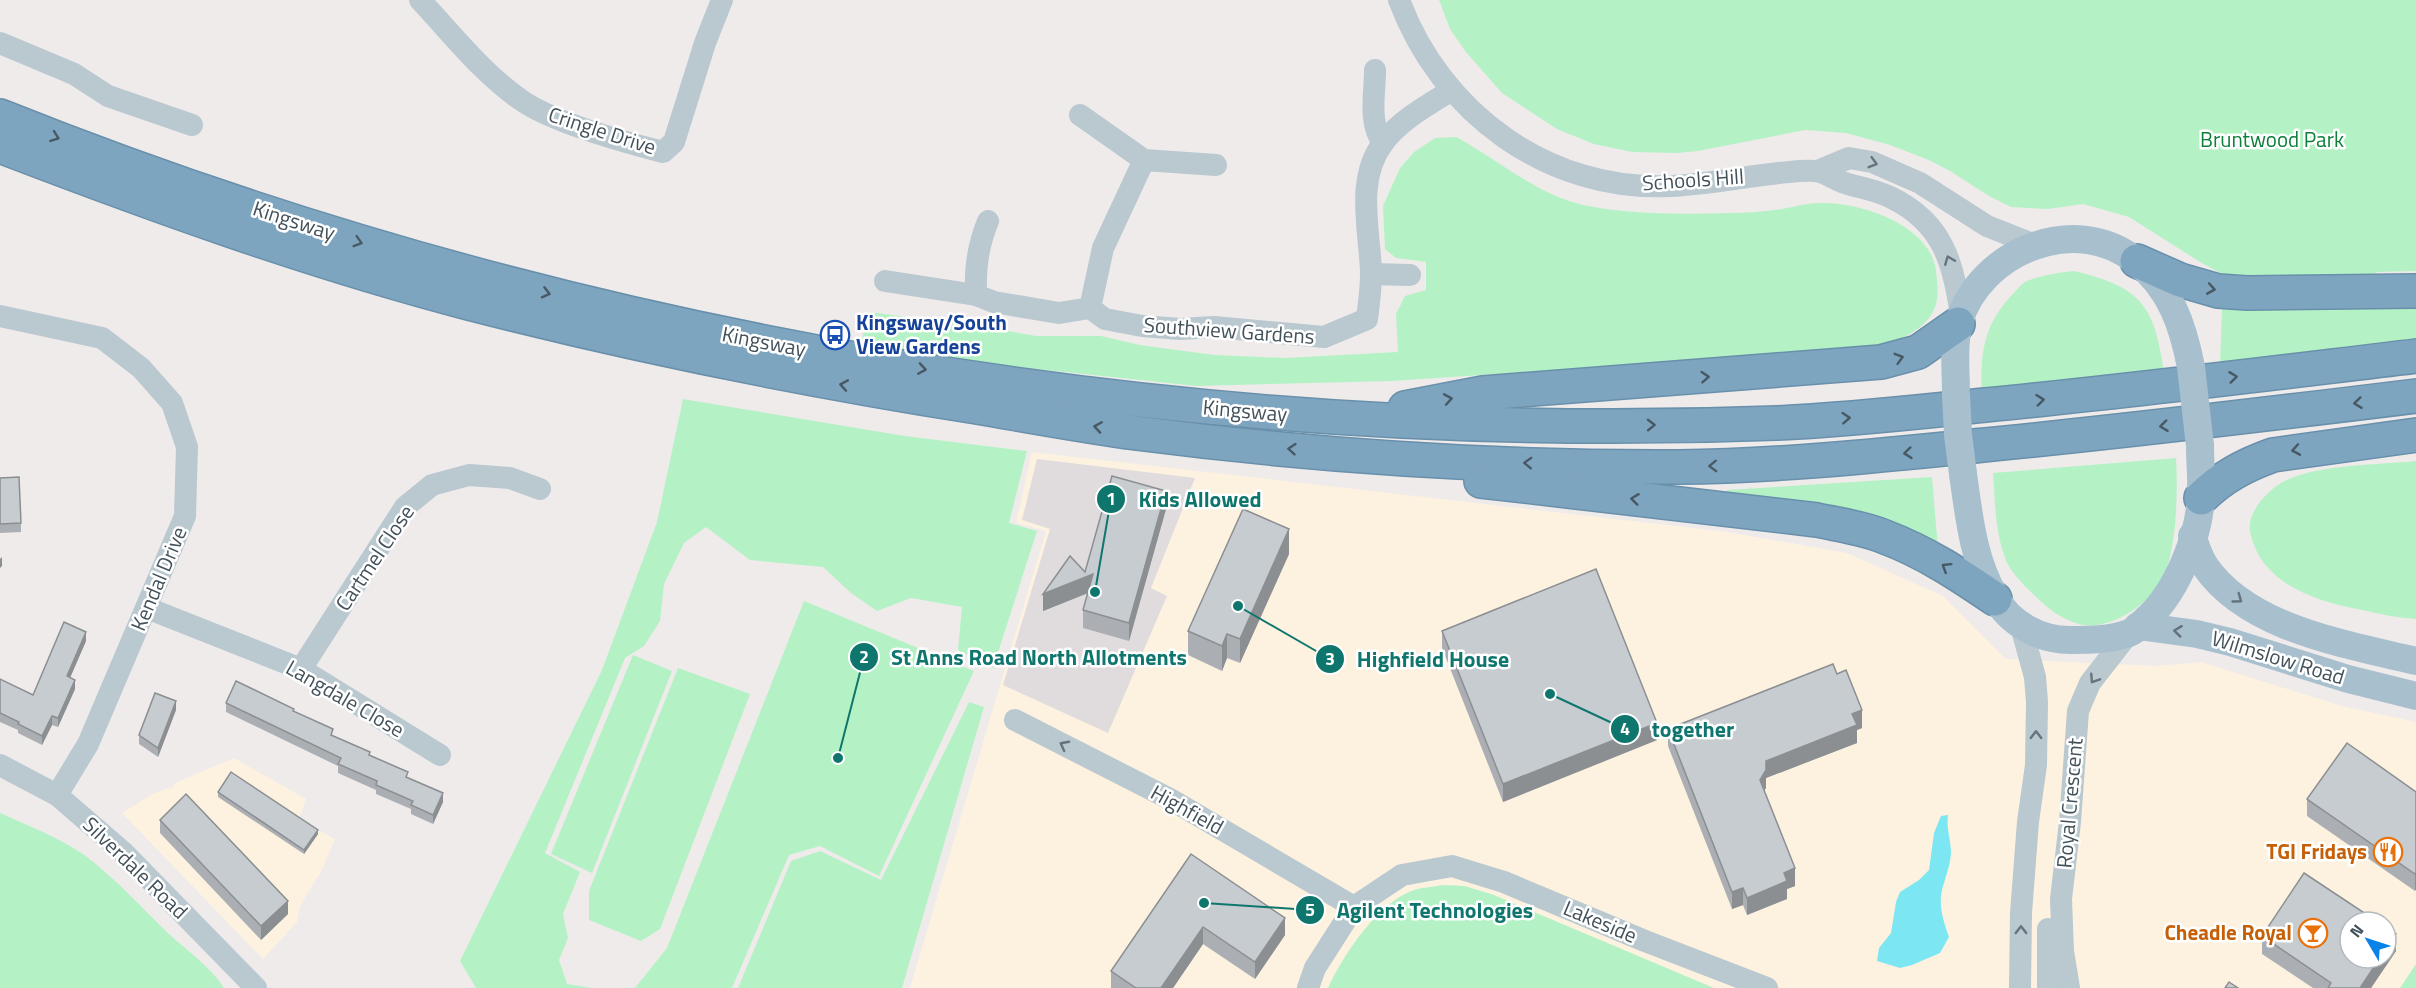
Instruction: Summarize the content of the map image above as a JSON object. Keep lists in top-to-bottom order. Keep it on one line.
{"streets":{"highway":["Kingsway"],"main road":["Wilmslow Road"],"street":["Cringle Drive","Schools Hill","Southview Gardens","Cartmel Close","Kendal Drive","Langdale Close","Royal Crescent","Highfield","Silverdale Road","Lakeside"]},"crossings":[["Cartmel Close","Langdale Close"],["Kendal Drive","Langdale Close"],["Kendal Drive","Silverdale Road"],["Wilmslow Road","Royal Crescent"],["Highfield","Lakeside"]],"one_way":["Highfield"],"parks":["Bruntwood Park"],"places":{"bus stop":["Kingsway/South View Gardens"],"other":["Kids Allowed","Highfield House","together","St Anns Road North Allotments","Agilent Technologies"],"restaurant":["TGI Fridays"],"bar":["Cheadle Royal"]},"north":"top left"}
